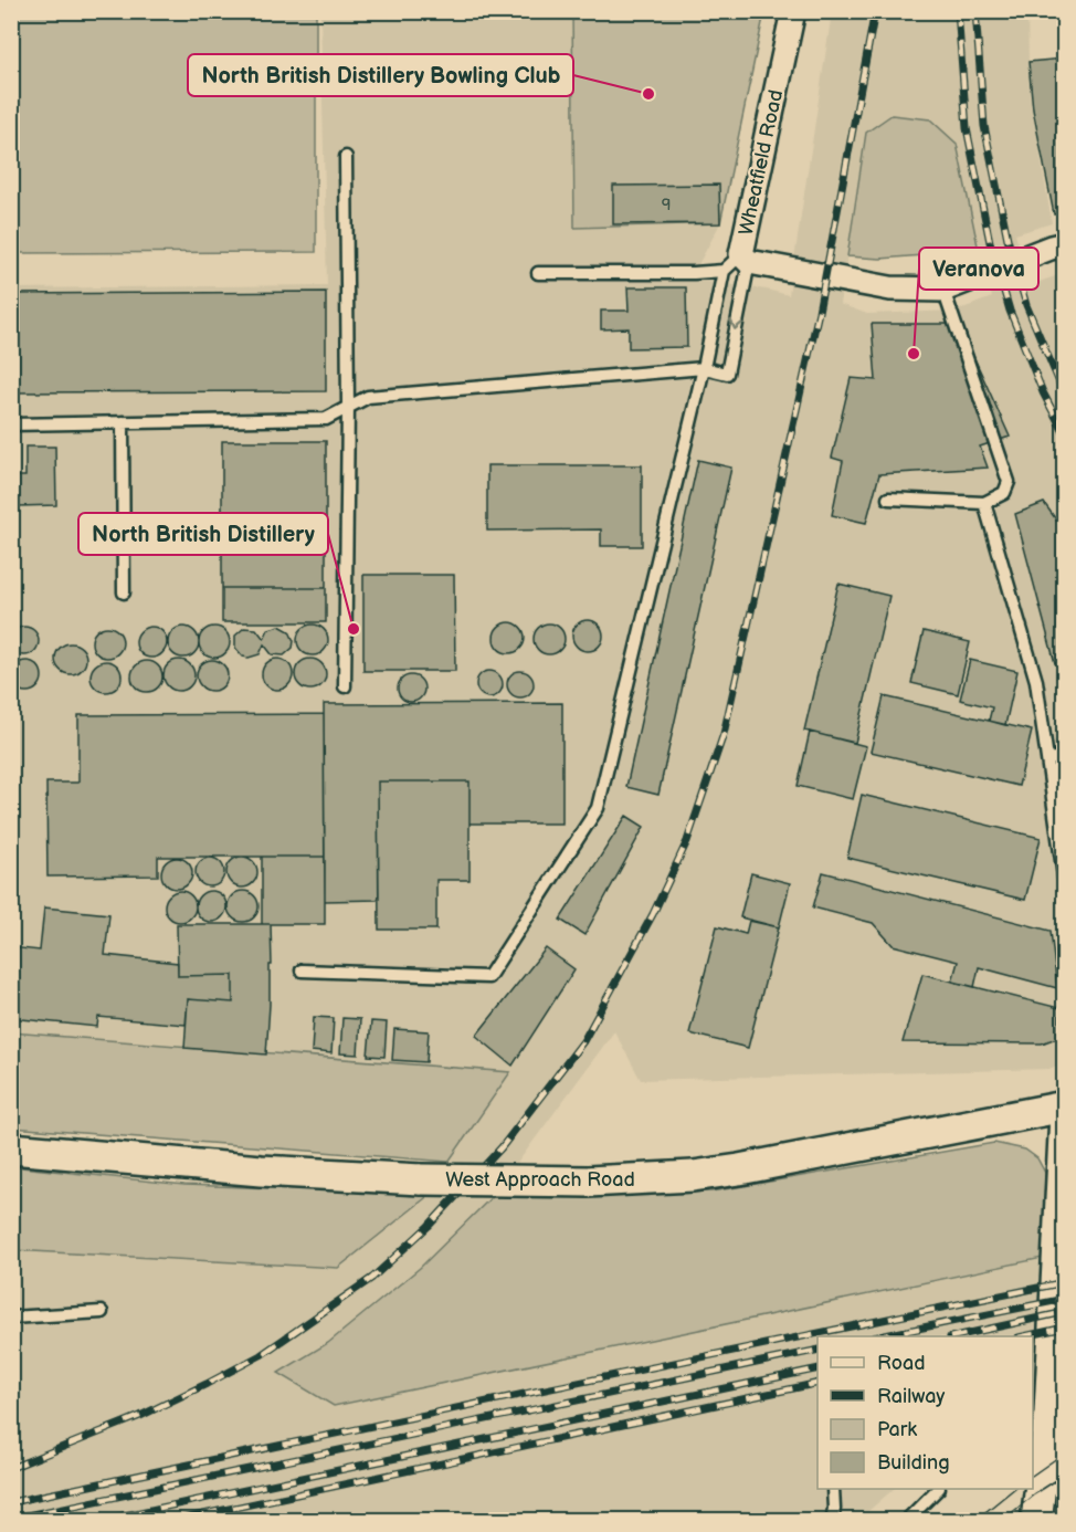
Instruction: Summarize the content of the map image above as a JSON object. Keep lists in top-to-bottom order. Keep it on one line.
{"streets":{"street":["Wheatfield Road","West Approach Road"]},"places":["North British Distillery Bowling Club","Veranova","North British Distillery"],"house_numbers":["9"],"legend":["Road","Railway","Park","Building"]}
